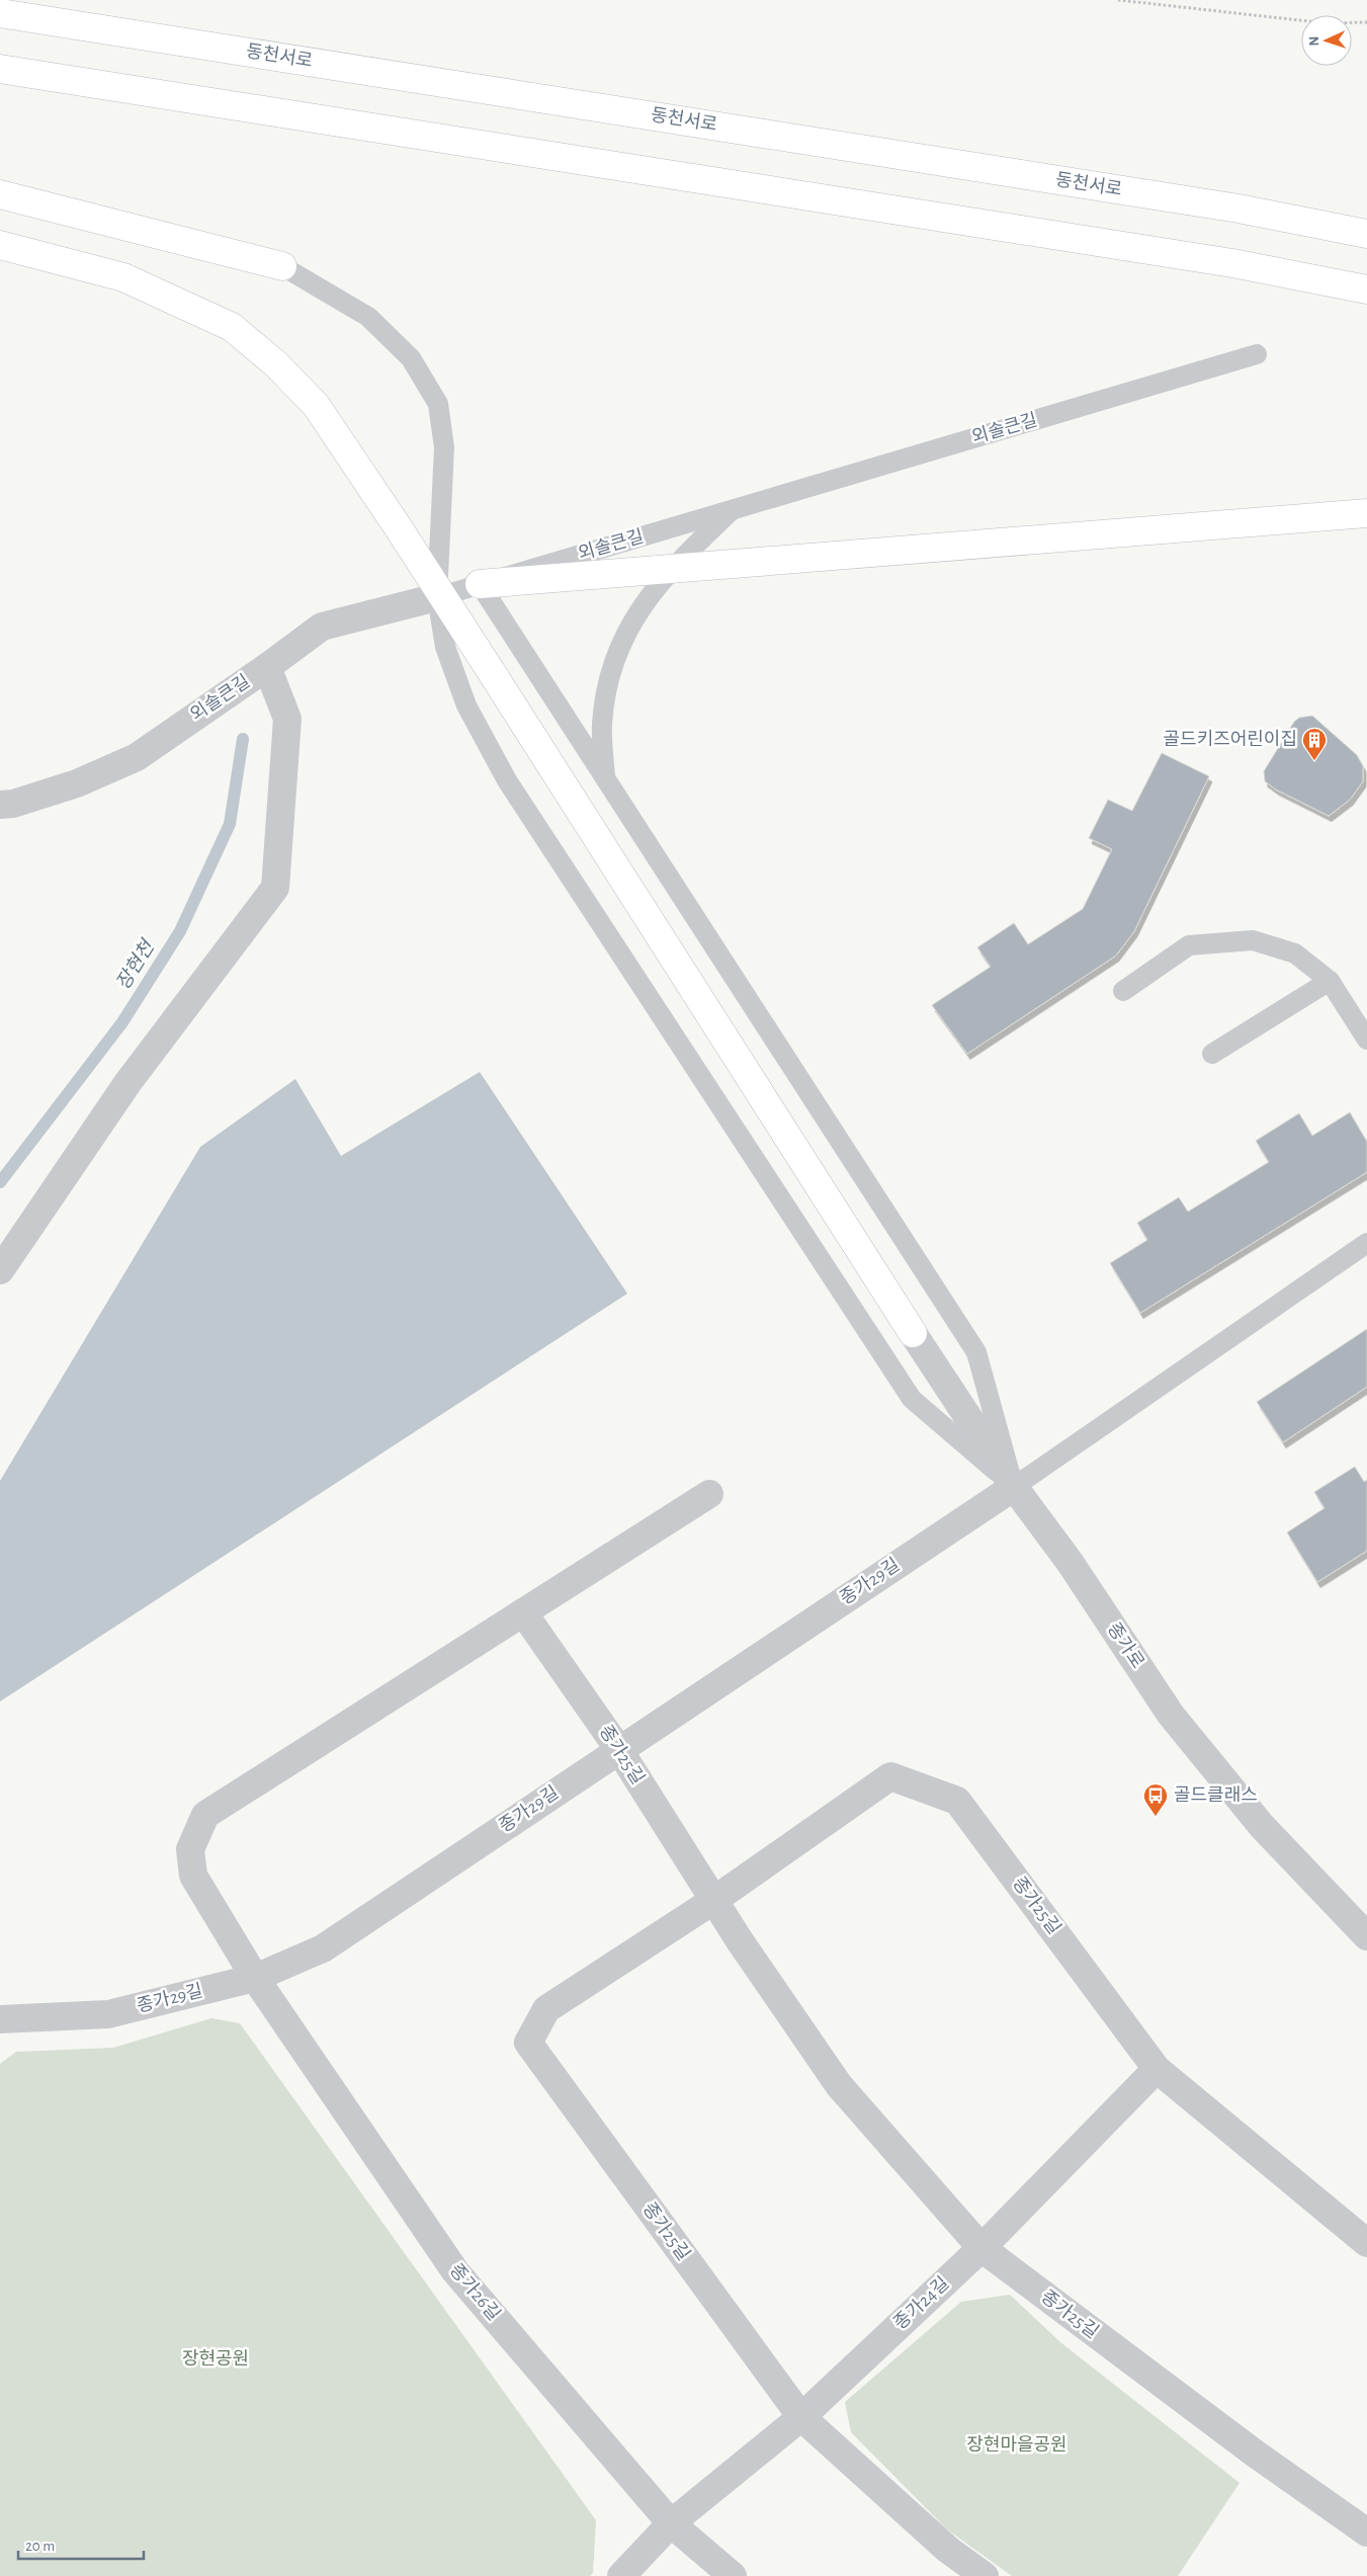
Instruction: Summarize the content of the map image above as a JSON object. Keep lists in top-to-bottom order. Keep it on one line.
{"streets":{"main road":["동천서로"],"street":["외솔큰길","종가29길","종가로","종가25길","종가26길","종가24길"]},"crossings":[["종가29길","종가로"],["종가29길","종가25길"],["종가29길","종가26길"],["종가25길","종가26길"],["종가25길","종가24길"],["종가26길","종가24길"]],"water":["장현천"],"parks":["장현공원","장현마을공원"],"places":{"building":["골드키즈어린이집"],"bus stop":["골드클래스"]},"scale_bar":"20 m","north":"left"}
